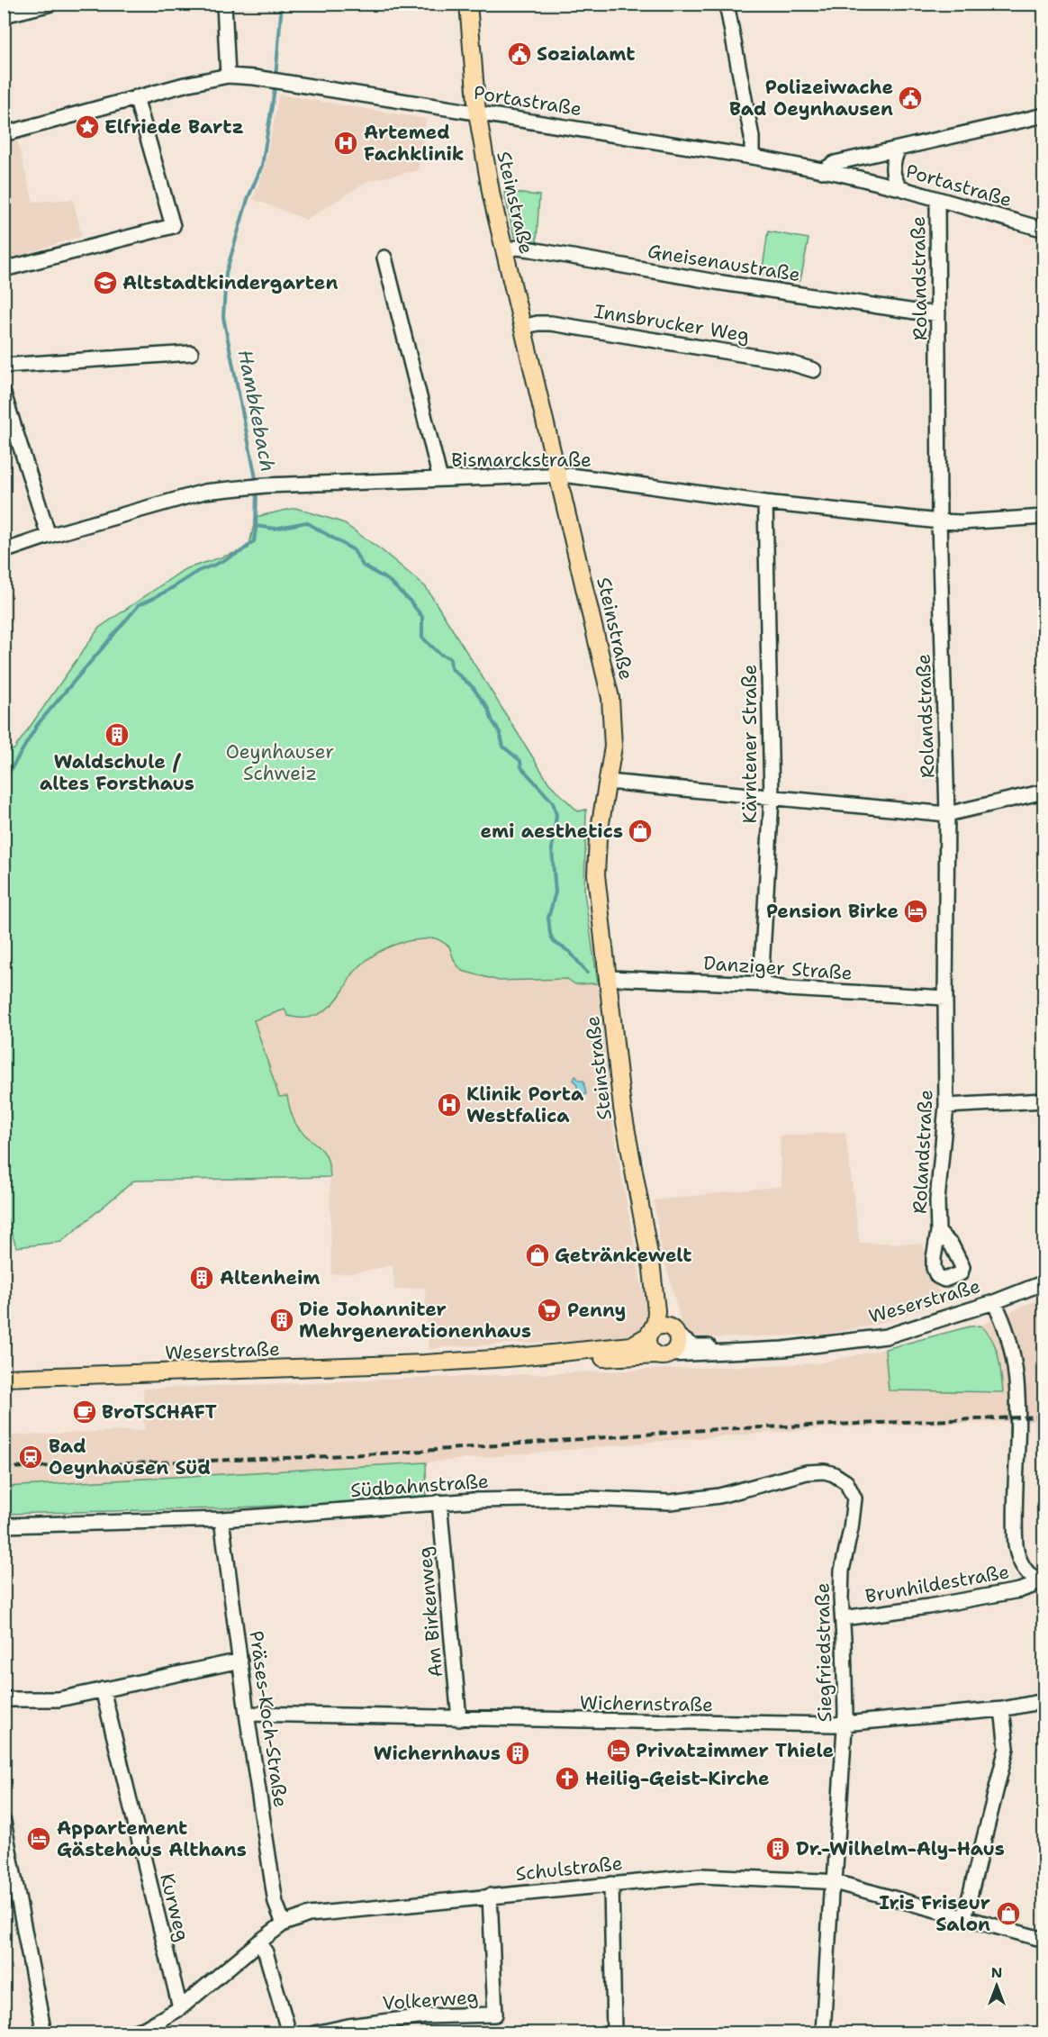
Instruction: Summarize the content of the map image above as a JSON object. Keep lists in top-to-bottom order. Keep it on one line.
{"streets":{"main road":["Steinstraße","Weserstraße"],"street":["Portastraße","Gneisenaustraße","Rolandstraße","Innsbrucker Weg","Bismarckstraße","Kärntener Straße","Danziger Straße","Südbahnstraße","Brunhildestraße","Am Birkenweg","Siegfriedstraße","Wichernstraße","Präses-Koch-Straße","Schulstraße","Kurweg","Volkerweg"]},"crossings":[["Portastraße","Steinstraße"],["Portastraße","Rolandstraße"],["Steinstraße","Gneisenaustraße"],["Steinstraße","Innsbrucker Weg"],["Steinstraße","Bismarckstraße"],["Steinstraße","Danziger Straße"],["Steinstraße","Weserstraße"],["Gneisenaustraße","Rolandstraße"],["Rolandstraße","Bismarckstraße"],["Rolandstraße","Danziger Straße"],["Bismarckstraße","Kärntener Straße"],["Kärntener Straße","Danziger Straße"],["Südbahnstraße","Am Birkenweg"],["Südbahnstraße","Siegfriedstraße"],["Südbahnstraße","Präses-Koch-Straße"],["Brunhildestraße","Siegfriedstraße"],["Am Birkenweg","Wichernstraße"],["Siegfriedstraße","Wichernstraße"],["Siegfriedstraße","Schulstraße"],["Wichernstraße","Präses-Koch-Straße"],["Präses-Koch-Straße","Schulstraße"],["Schulstraße","Kurweg"],["Schulstraße","Volkerweg"]],"water":["Hambkebach"],"parks":["Oeynhauser Schweiz"],"places":{"public building":["Sozialamt","Polizeiwache Bad Oeynhausen"],"place":["Elfriede Bartz"],"hospital":["Artemed Fachklinik","Klinik Porta Westfalica"],"school or university":["Altstadtkindergarten"],"building":["Waldschule / altes Forsthaus","Altenheim","Die Johanniter Mehrgenerationenhaus","Wichernhaus","Dr.-Wilhelm-Aly-Haus"],"shop":["emi aesthetics","Getränkewelt","Iris Friseur Salon"],"hotel":["Pension Birke","Privatzimmer Thiele","Appartement Gästehaus Althans"],"supermarket":["Penny"],"cafe":["BroTSCHAFT"],"station":["Bad Oeynhausen Süd"],"church":["Heilig-Geist-Kirche"]},"north":"top"}
